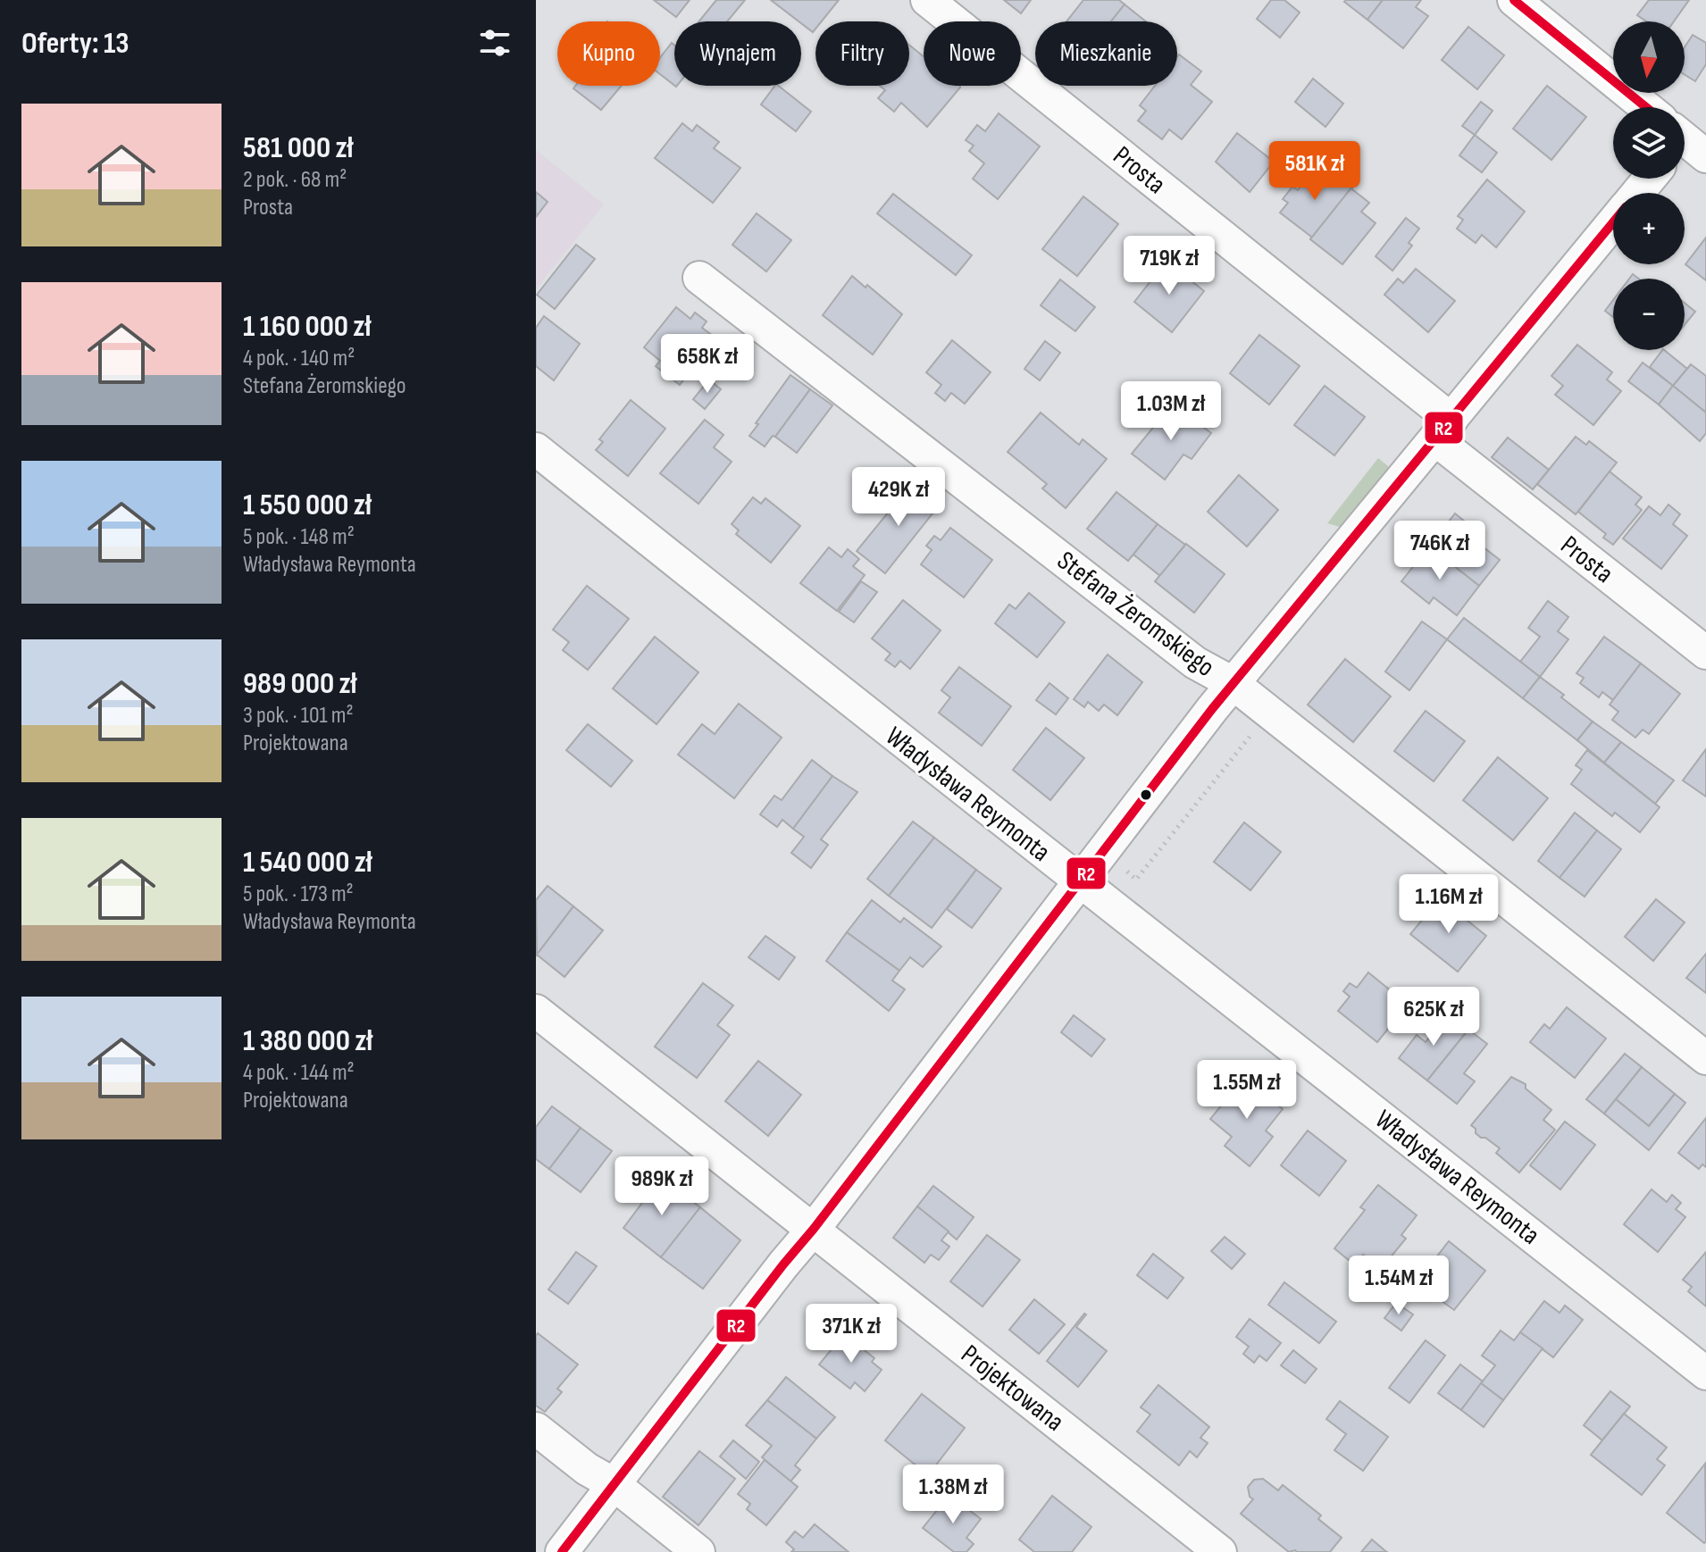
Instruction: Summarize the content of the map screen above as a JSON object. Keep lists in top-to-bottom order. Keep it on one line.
{"streets":{"street":["Prosta","Stefana Żeromskiego","Władysława Reymonta","Projektowana"]},"lines":["transit line R2"],"north":"bottom","page":{"heading":"Oferty: 13","map_buttons":["+","−"],"chip":["Kupno","Wynajem","Filtry","Nowe","Mieszkanie"],"list":[{"name":"581 000 zł","note":"2 pok. · 68 m² · Prosta"},{"name":"1 160 000 zł","note":"4 pok. · 140 m² · Stefana Żeromskiego"},{"name":"1 550 000 zł","note":"5 pok. · 148 m² · Władysława Reymonta"},{"name":"989 000 zł","note":"3 pok. · 101 m² · Projektowana"},{"name":"1 540 000 zł","note":"5 pok. · 173 m² · Władysława Reymonta"},{"name":"1 380 000 zł","note":"4 pok. · 144 m² · Projektowana"}],"price":["581K zł","719K zł","658K zł","1.03M zł","429K zł","746K zł","1.16M zł","625K zł","1.55M zł","989K zł","1.54M zł","371K zł","1.38M zł"]}}
